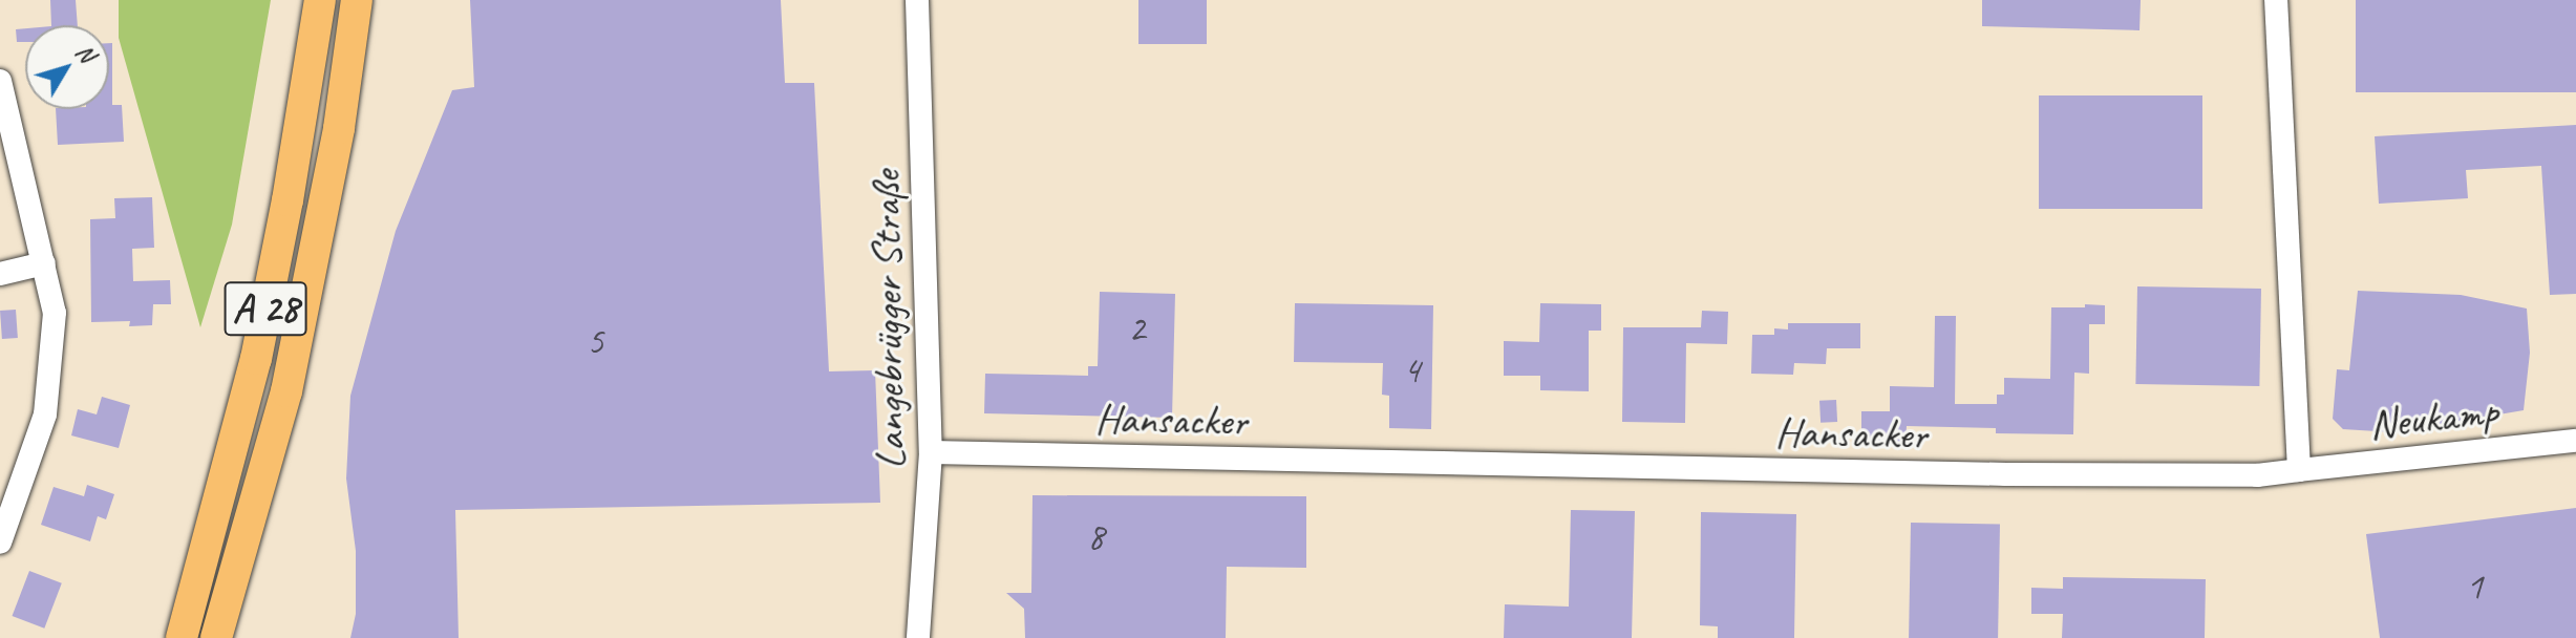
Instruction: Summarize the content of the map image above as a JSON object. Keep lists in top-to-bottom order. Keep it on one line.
{"streets":{"highway":["A 28"],"street":["Langebrügger Straße","Neukamp","Hansacker"]},"crossings":[["Langebrügger Straße","Hansacker"],["Neukamp","Hansacker"]],"house_numbers":["2","5","4","8","1"],"north":"top right"}
